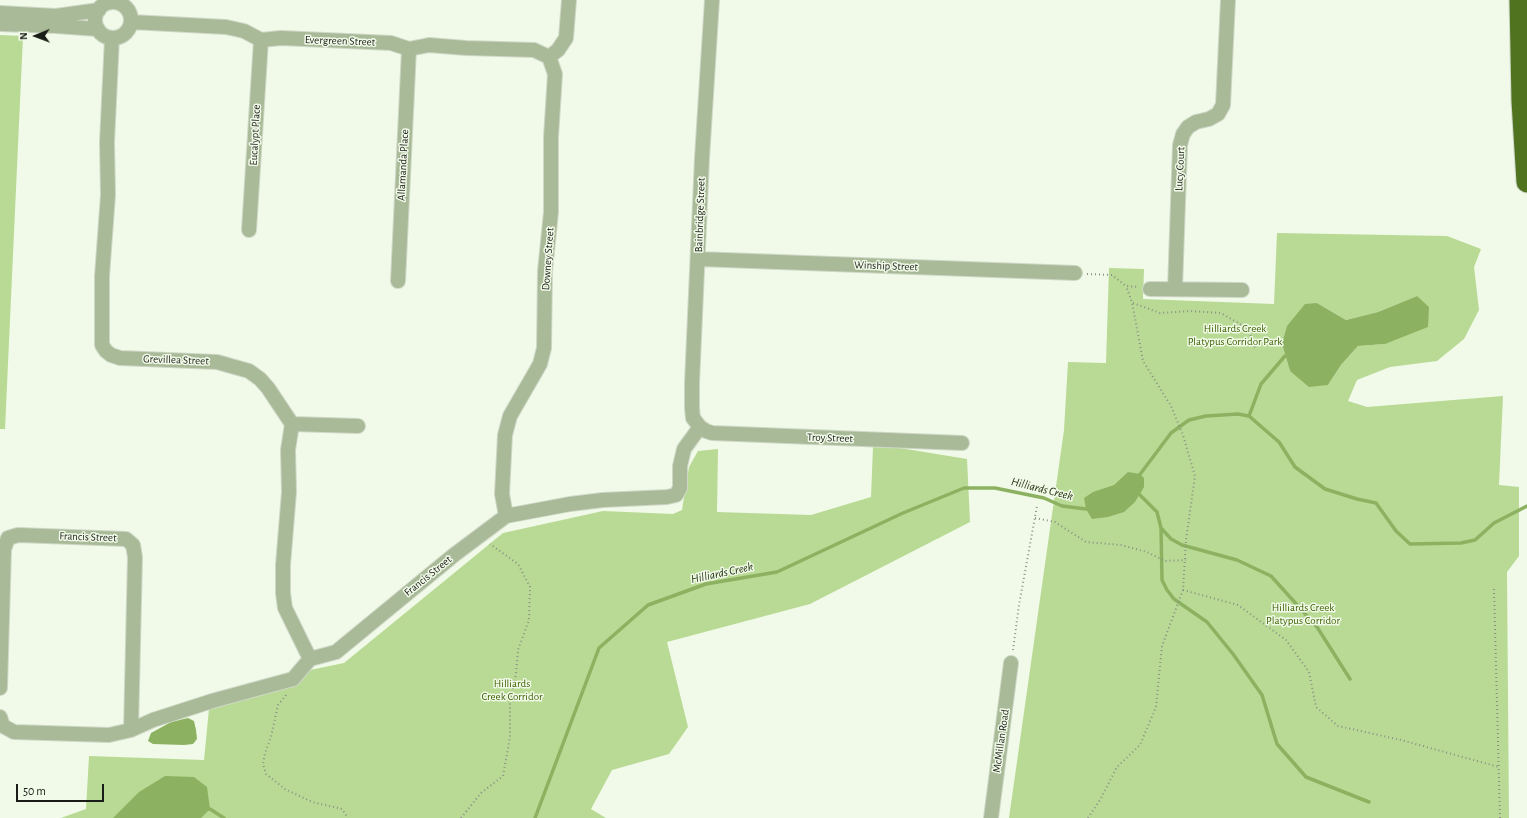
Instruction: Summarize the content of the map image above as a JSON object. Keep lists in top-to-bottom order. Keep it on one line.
{"streets":{"street":["Evergreen Street","Eucalypt Place","Allamanda Place","Lucy Court","Bainbridge Street","Downey Street","Winship Street","Grevillea Street","Troy Street","Francis Street","McMillan Road"]},"crossings":[["Evergreen Street","Eucalypt Place"],["Evergreen Street","Allamanda Place"],["Evergreen Street","Downey Street"],["Bainbridge Street","Winship Street"],["Bainbridge Street","Troy Street"],["Bainbridge Street","Francis Street"],["Downey Street","Francis Street"],["Troy Street","Francis Street"]],"water":["Hilliards Creek"],"parks":["Hilliards Creek Platypus Corridor Park","Hilliards Creek Platypus Corridor","Hilliards Creek Corridor"],"scale_bar":"50 m","north":"left"}
